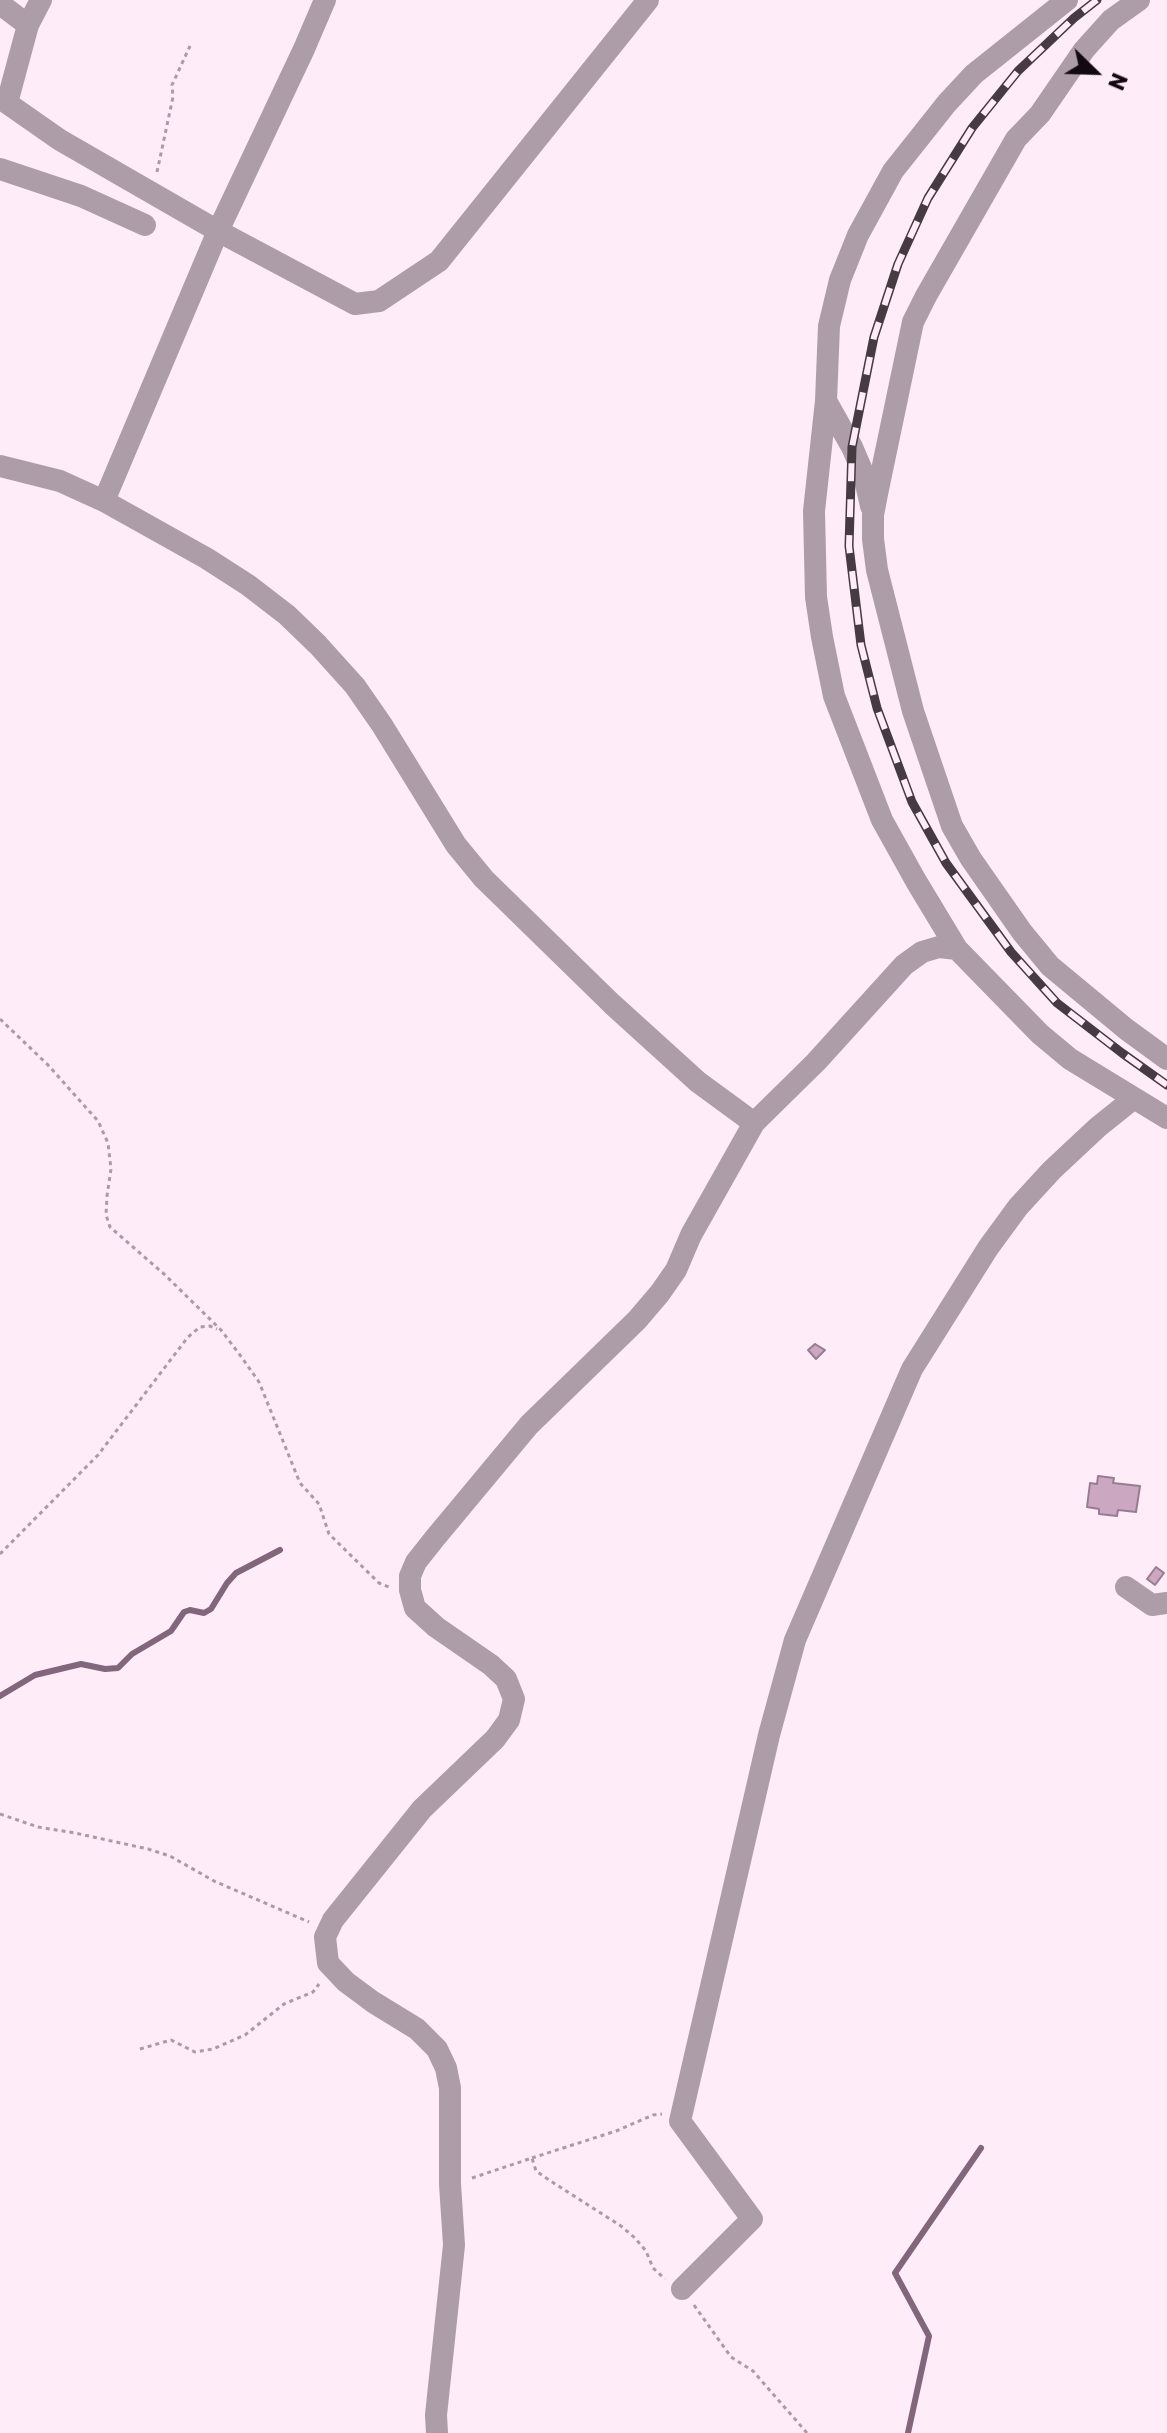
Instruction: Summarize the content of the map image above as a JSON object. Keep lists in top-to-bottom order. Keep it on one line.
{"north":"bottom right"}
